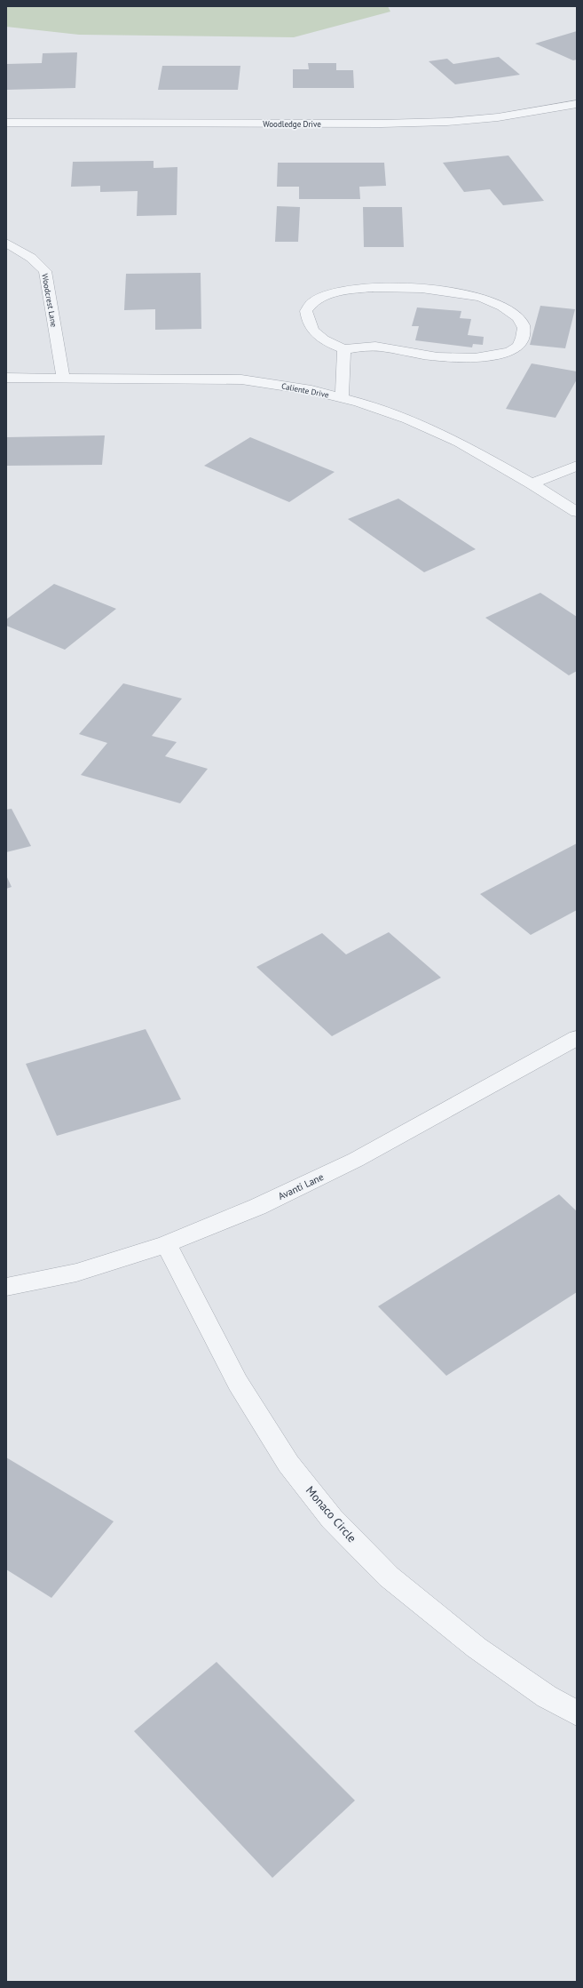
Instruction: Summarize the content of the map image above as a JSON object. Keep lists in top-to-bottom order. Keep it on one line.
{"streets":{"street":["Woodledge Drive","Woodcrest Lane","Caliente Drive","Avanti Lane","Monaco Circle"]},"crossings":[["Woodcrest Lane","Caliente Drive"],["Avanti Lane","Monaco Circle"]]}
